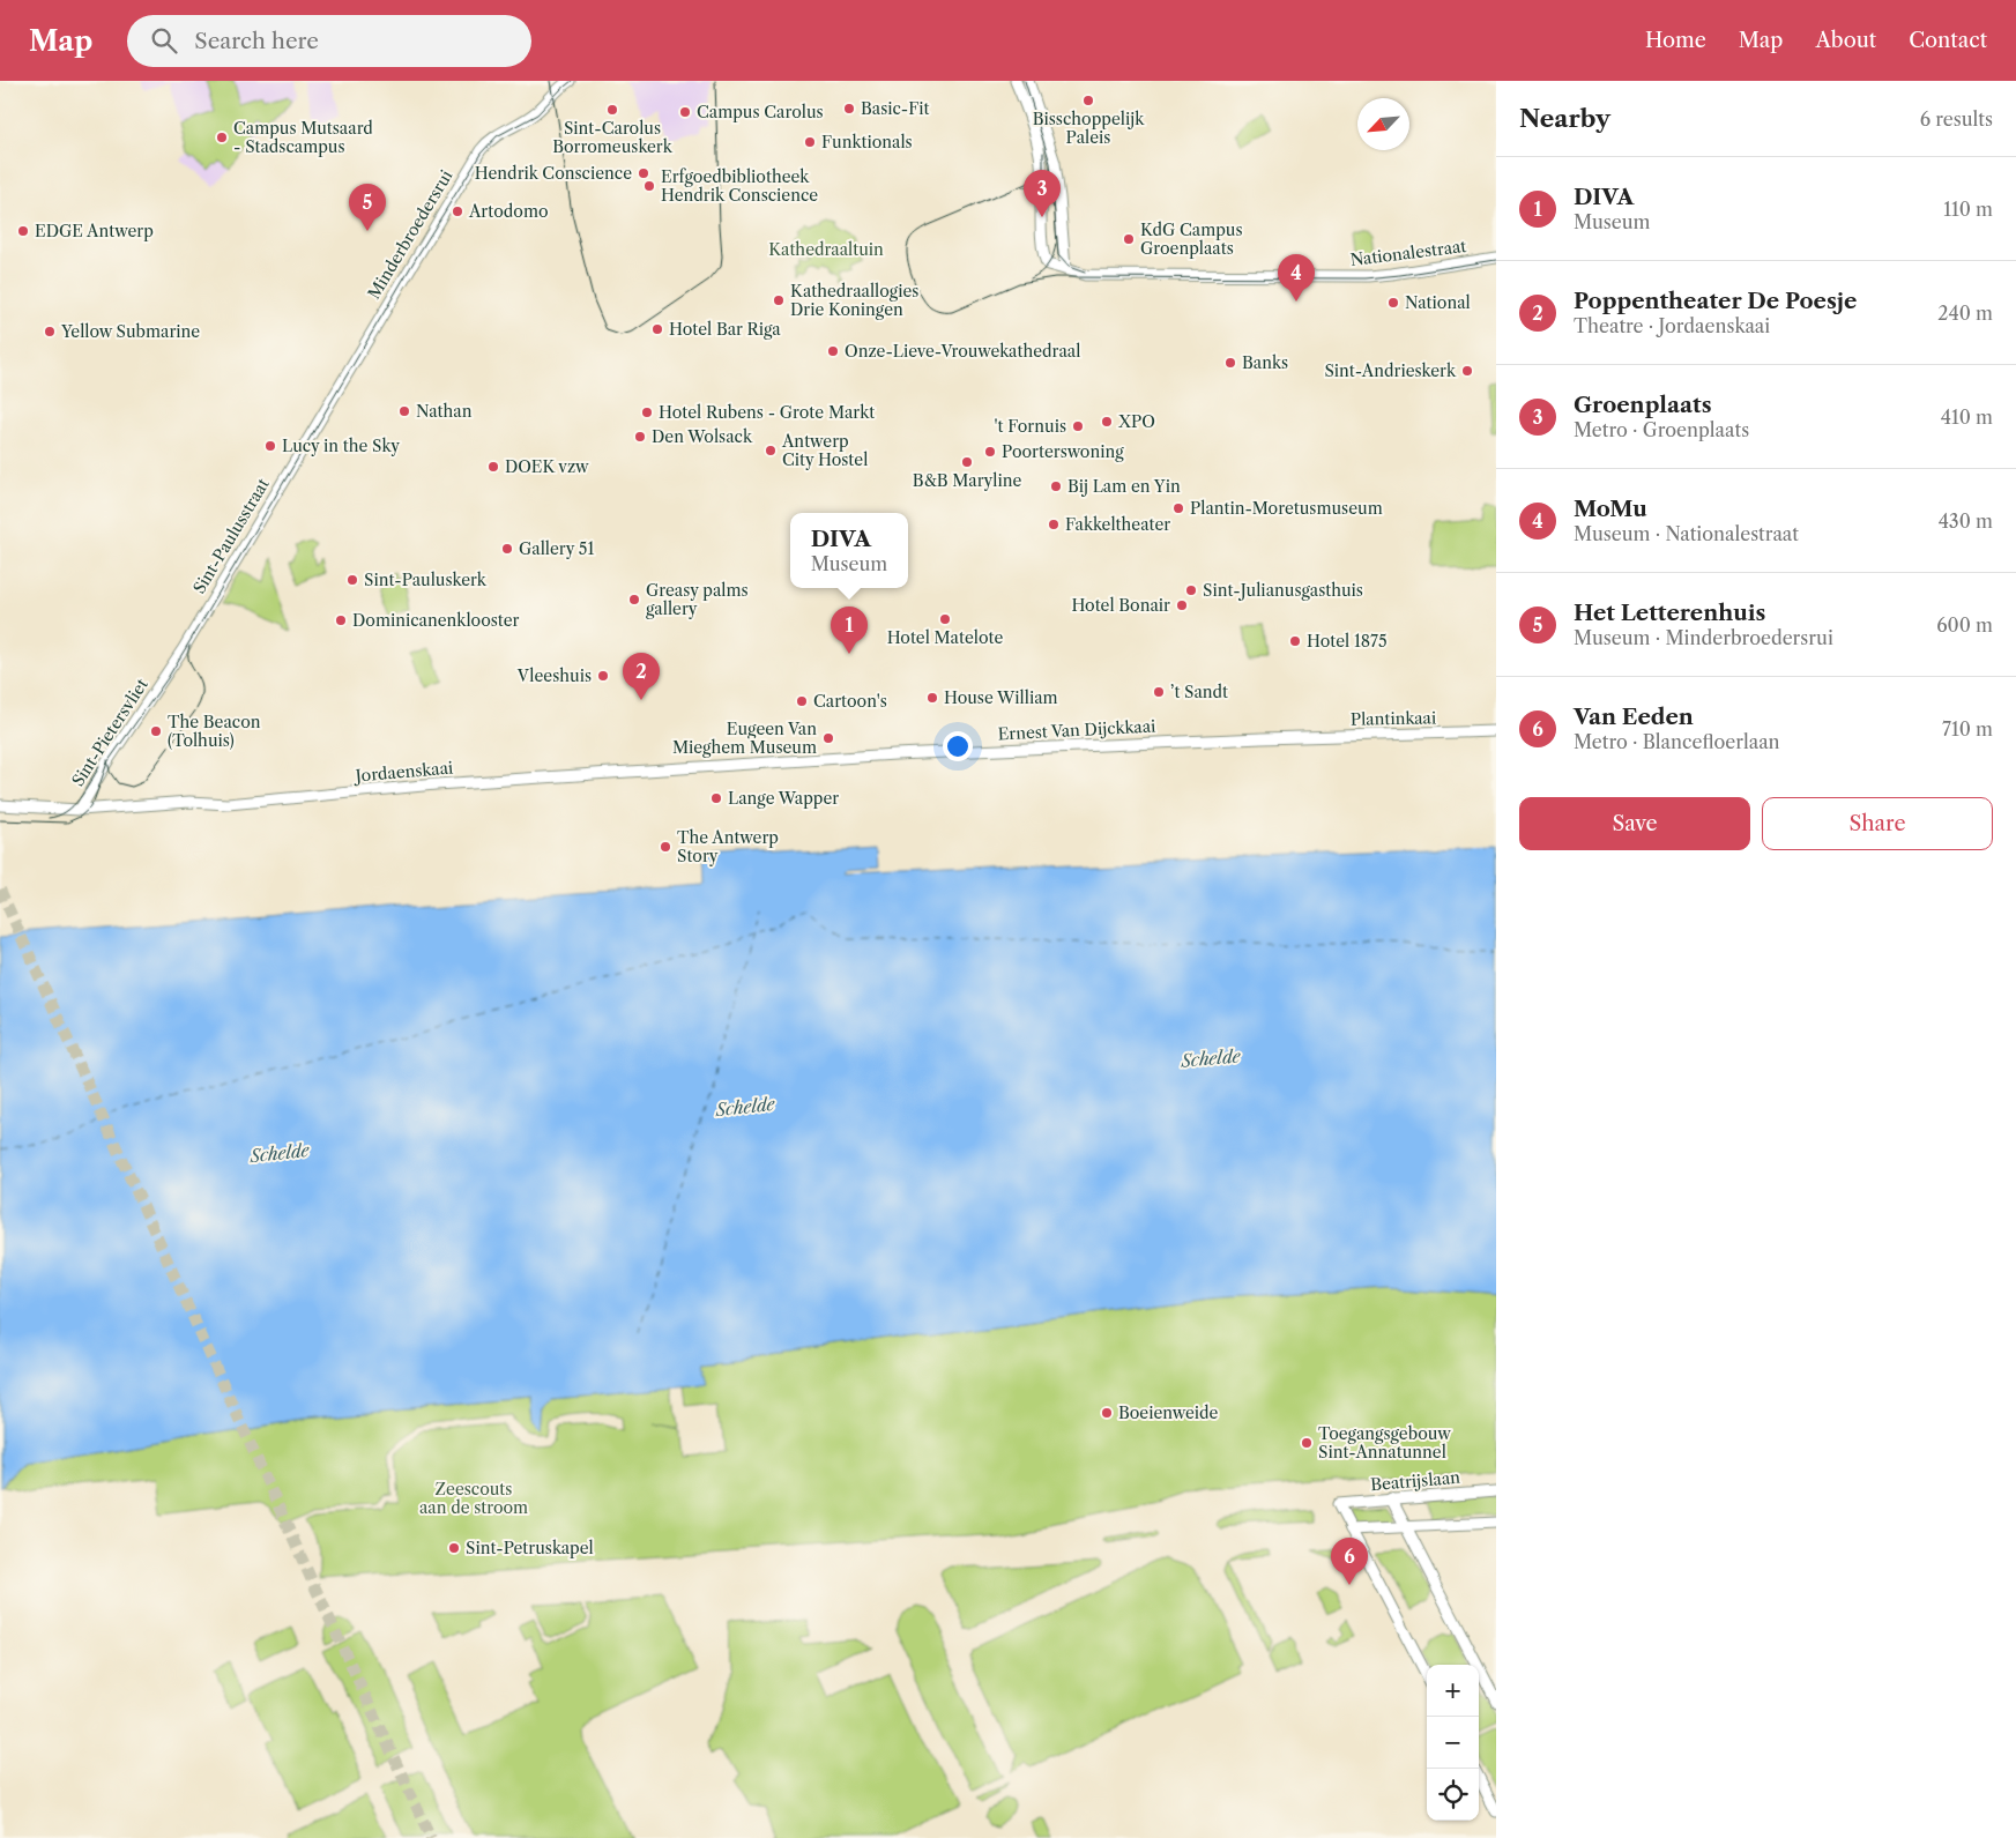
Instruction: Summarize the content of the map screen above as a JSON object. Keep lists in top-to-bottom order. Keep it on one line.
{"streets":{"street":["Minderbroedersrui","Nationalestraat","Sint-Paulusstraat","Plantinkaai","Ernest Van Dijckkaai","Sint-Pietersvliet","Jordaenskaai","Beatrijslaan"]},"crossings":[["Minderbroedersrui","Sint-Paulusstraat"],["Sint-Paulusstraat","Sint-Pietersvliet"],["Plantinkaai","Ernest Van Dijckkaai"],["Ernest Van Dijckkaai","Jordaenskaai"],["Sint-Pietersvliet","Jordaenskaai"]],"water":["Schelde"],"parks":["Kathedraaltuin","Zeescouts aan de stroom"],"places":["Bisschoppelijk Paleis","Basic-Fit","Sint-Carolus Borromeuskerk","Campus Carolus","Campus Mutsaard - Stadscampus","Funktionals","Hendrik Conscience","Erfgoedbibliotheek Hendrik Conscience","Artodomo","EDGE Antwerp","KdG Campus Groenplaats","Kathedraallogies Drie Koningen","National","Hotel Bar Riga","Yellow Submarine","Onze-Lieve-Vrouwekathedraal","Banks","Sint-Andrieskerk","Nathan","Hotel Rubens - Grote Markt","XPO","'t Fornuis","Den Wolsack","Lucy in the Sky","Antwerp City Hostel","Poorterswoning","B&B Maryline","DOEK vzw","Bij Lam en Yin","Plantin-Moretusmuseum","Fakkeltheater","Gallery 51","Sint-Pauluskerk","Sint-Julianusgasthuis","Greasy palms gallery","Hotel Bonair","Hotel Matelote","Dominicanenklooster","Hotel 1875","Vleeshuis","’t Sandt","House William","Cartoon's","The Beacon (Tolhuis)","Eugeen Van Mieghem Museum","Lange Wapper","The Antwerp Story","Boeienweide","Toegangsgebouw Sint-Annatunnel","Sint-Petruskapel"],"north":"bottom left","page":{"header":"Map","search":"Search here","nav":["Home","Map","About","Contact"],"heading":["Nearby","6 results"],"list":[{"mark":"1","name":"DIVA","note":"Museum","value":"110 m"},{"mark":"2","name":"Poppentheater De Poesje","note":"Theatre · Jordaenskaai","value":"240 m"},{"mark":"3","name":"Groenplaats","note":"Metro · Groenplaats","value":"410 m"},{"mark":"4","name":"MoMu","note":"Museum · Nationalestraat","value":"430 m"},{"mark":"5","name":"Het Letterenhuis","note":"Museum · Minderbroedersrui","value":"600 m"},{"mark":"6","name":"Van Eeden","note":"Metro · Blancefloerlaan","value":"710 m"}],"pins":["3","5","4","1","2","6"],"popup":["DIVA","Museum"],"buttons":["Save","Share"],"map_buttons":["+","−"]}}
